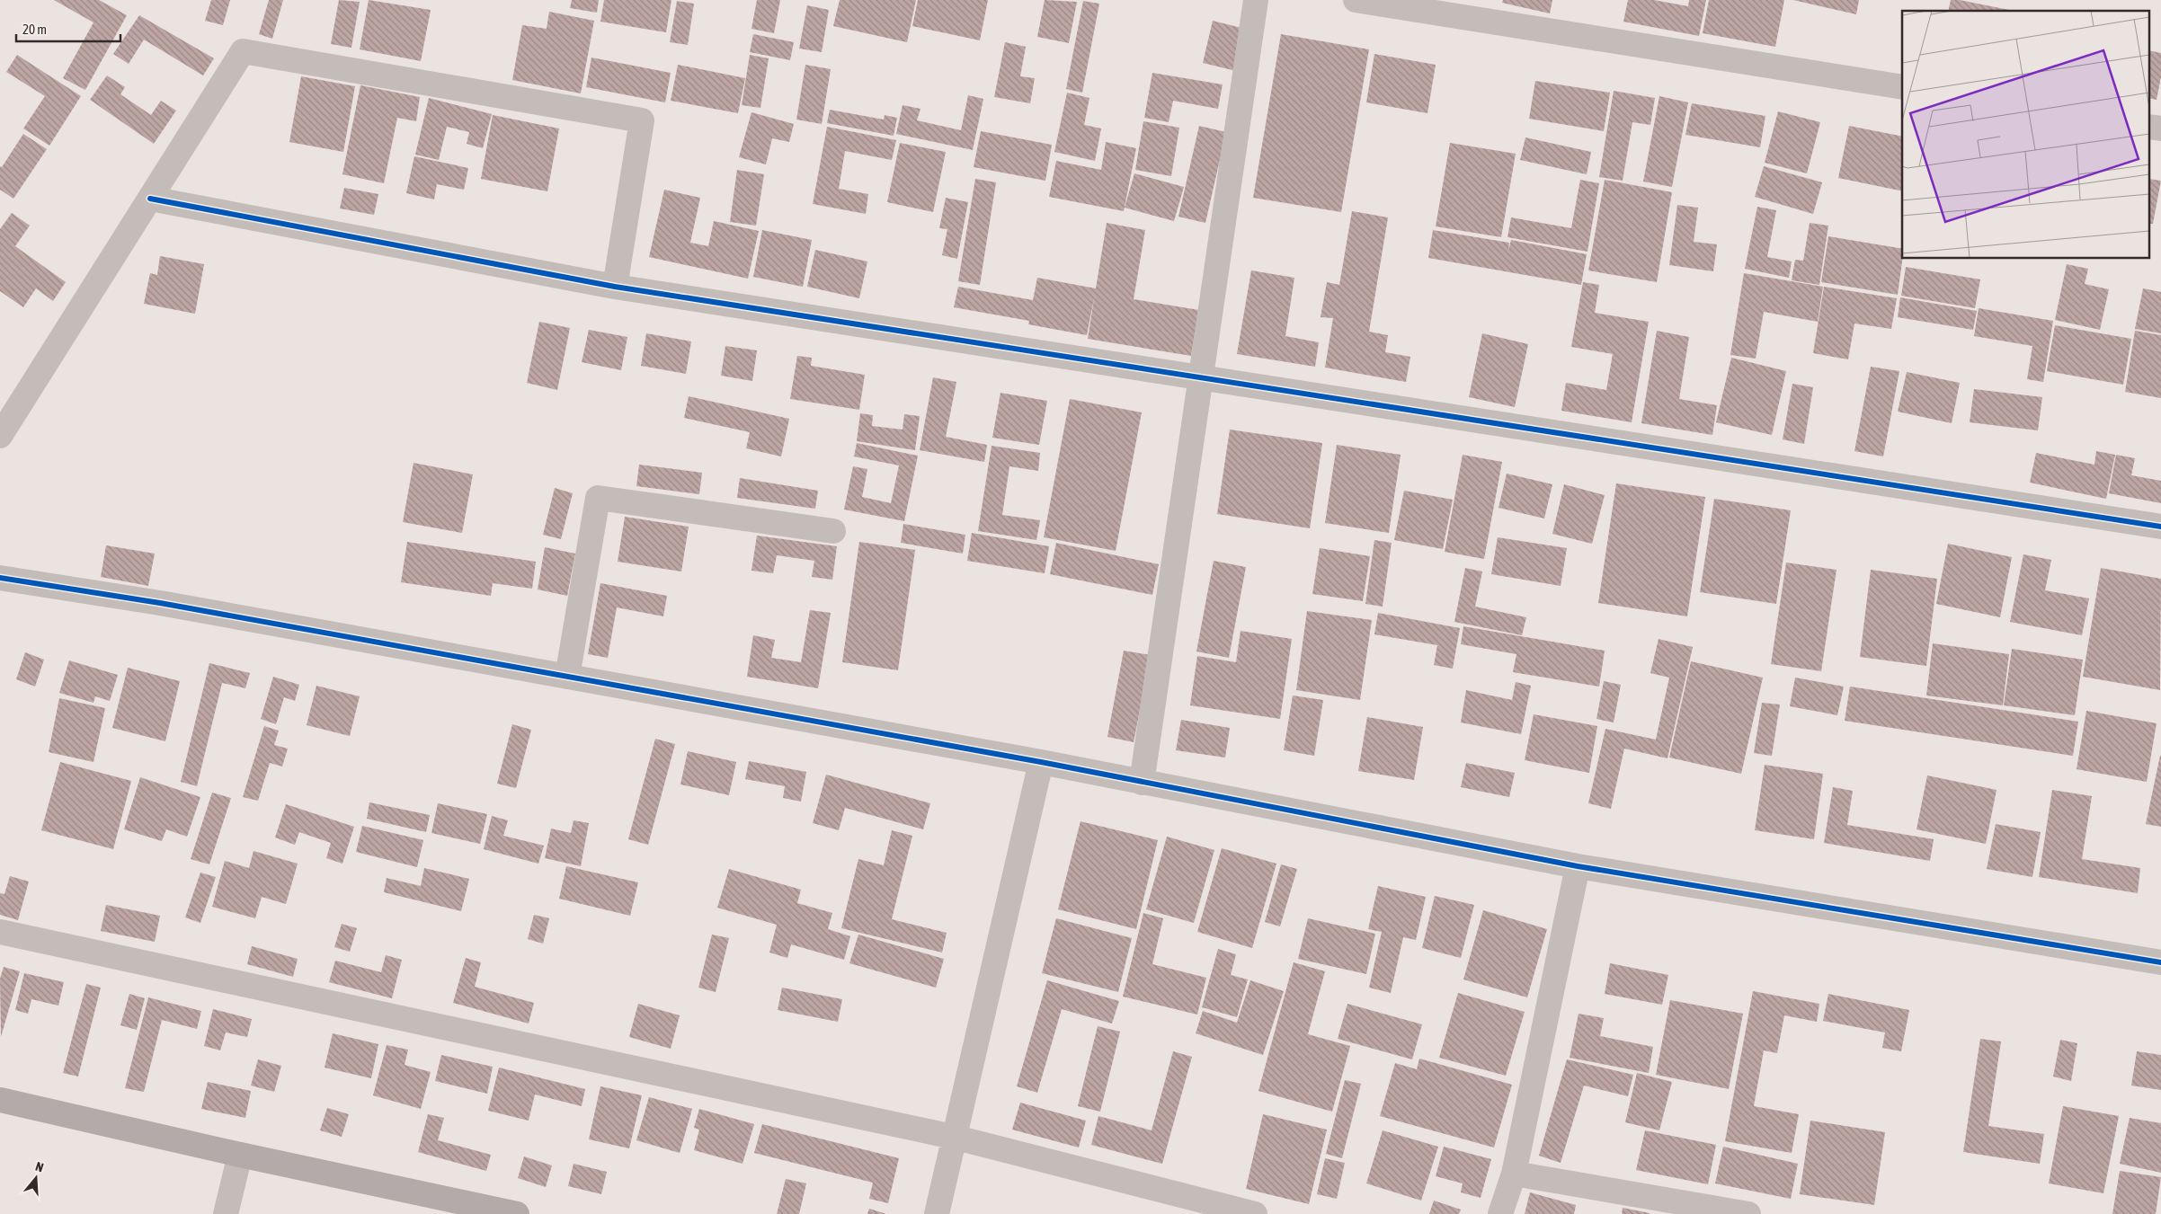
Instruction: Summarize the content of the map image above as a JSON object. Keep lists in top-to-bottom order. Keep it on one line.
{"scale_bar":"20 m","north":"top"}
